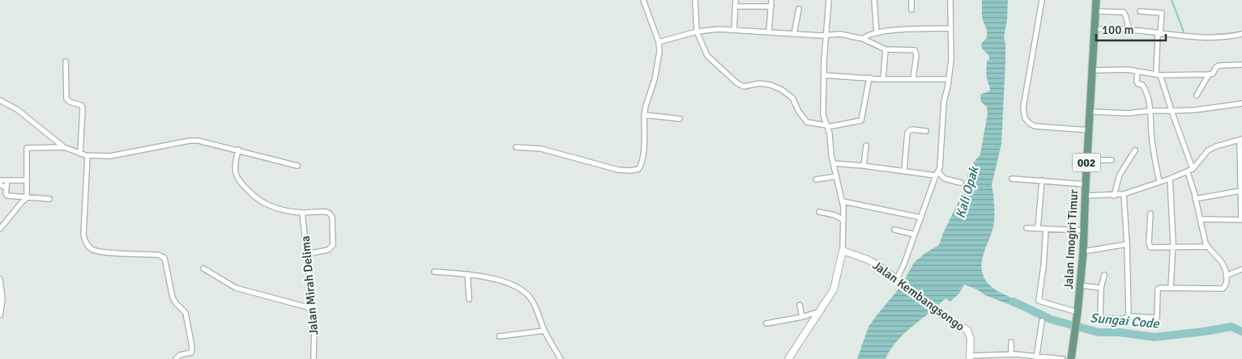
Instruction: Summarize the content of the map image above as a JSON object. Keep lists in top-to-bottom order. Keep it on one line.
{"streets":{"main road":["002","Jalan Imogiri Timur"],"street":["Jalan Mirah Delima","Jalan Kembangsongo"]},"water":["Kali Opak","Sungai Code"],"scale_bar":"100 m"}
